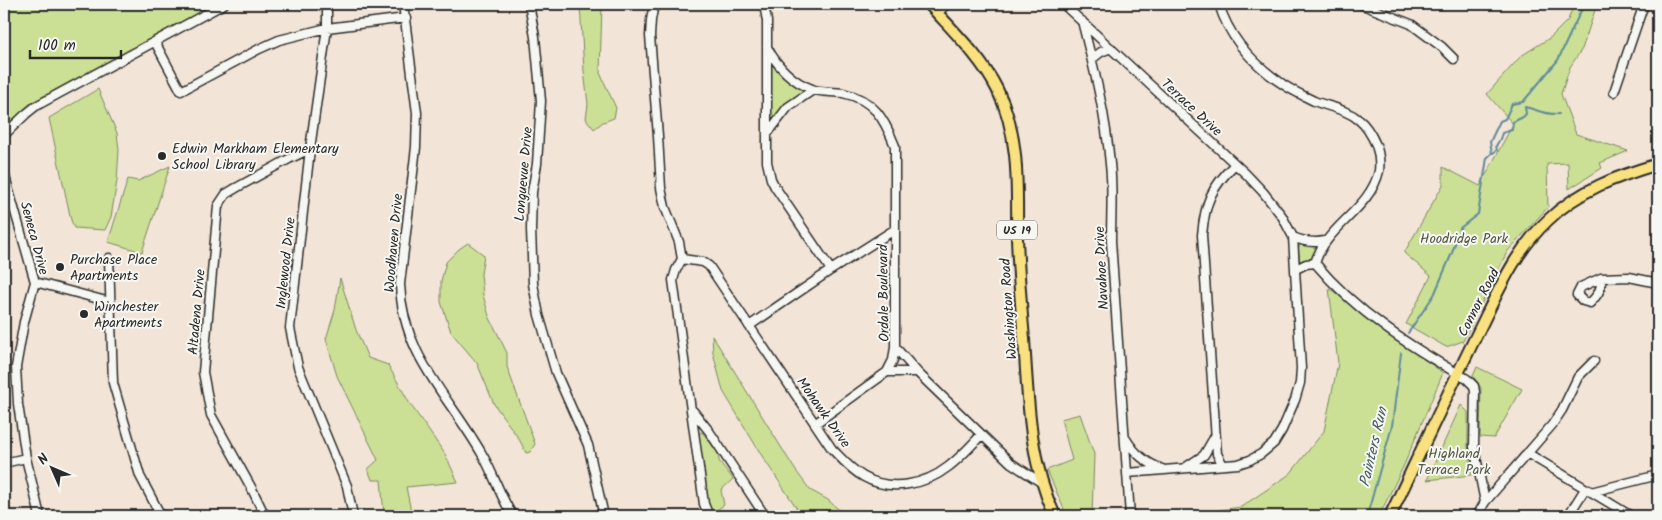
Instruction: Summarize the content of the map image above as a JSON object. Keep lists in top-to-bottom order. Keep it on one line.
{"streets":{"main road":["US 19","Connor Road","Washington Road"],"street":["Terrace Drive","Longuevue Drive","Seneca Drive","Woodhaven Drive","Inglewood Drive","Navahoe Drive","Ordale Boulevard","Altadena Drive","Mohawk Drive"]},"crossings":[["Terrace Drive","Navahoe Drive"],["Inglewood Drive","Altadena Drive"],["Ordale Boulevard","Washington Road"],["Ordale Boulevard","Mohawk Drive"]],"water":["Painters Run"],"parks":["Hoodridge Park","Highland Terrace Park"],"places":["Edwin Markham Elementary School Library","Purchase Place Apartments","Winchester Apartments"],"scale_bar":"100 m","north":"top left"}
